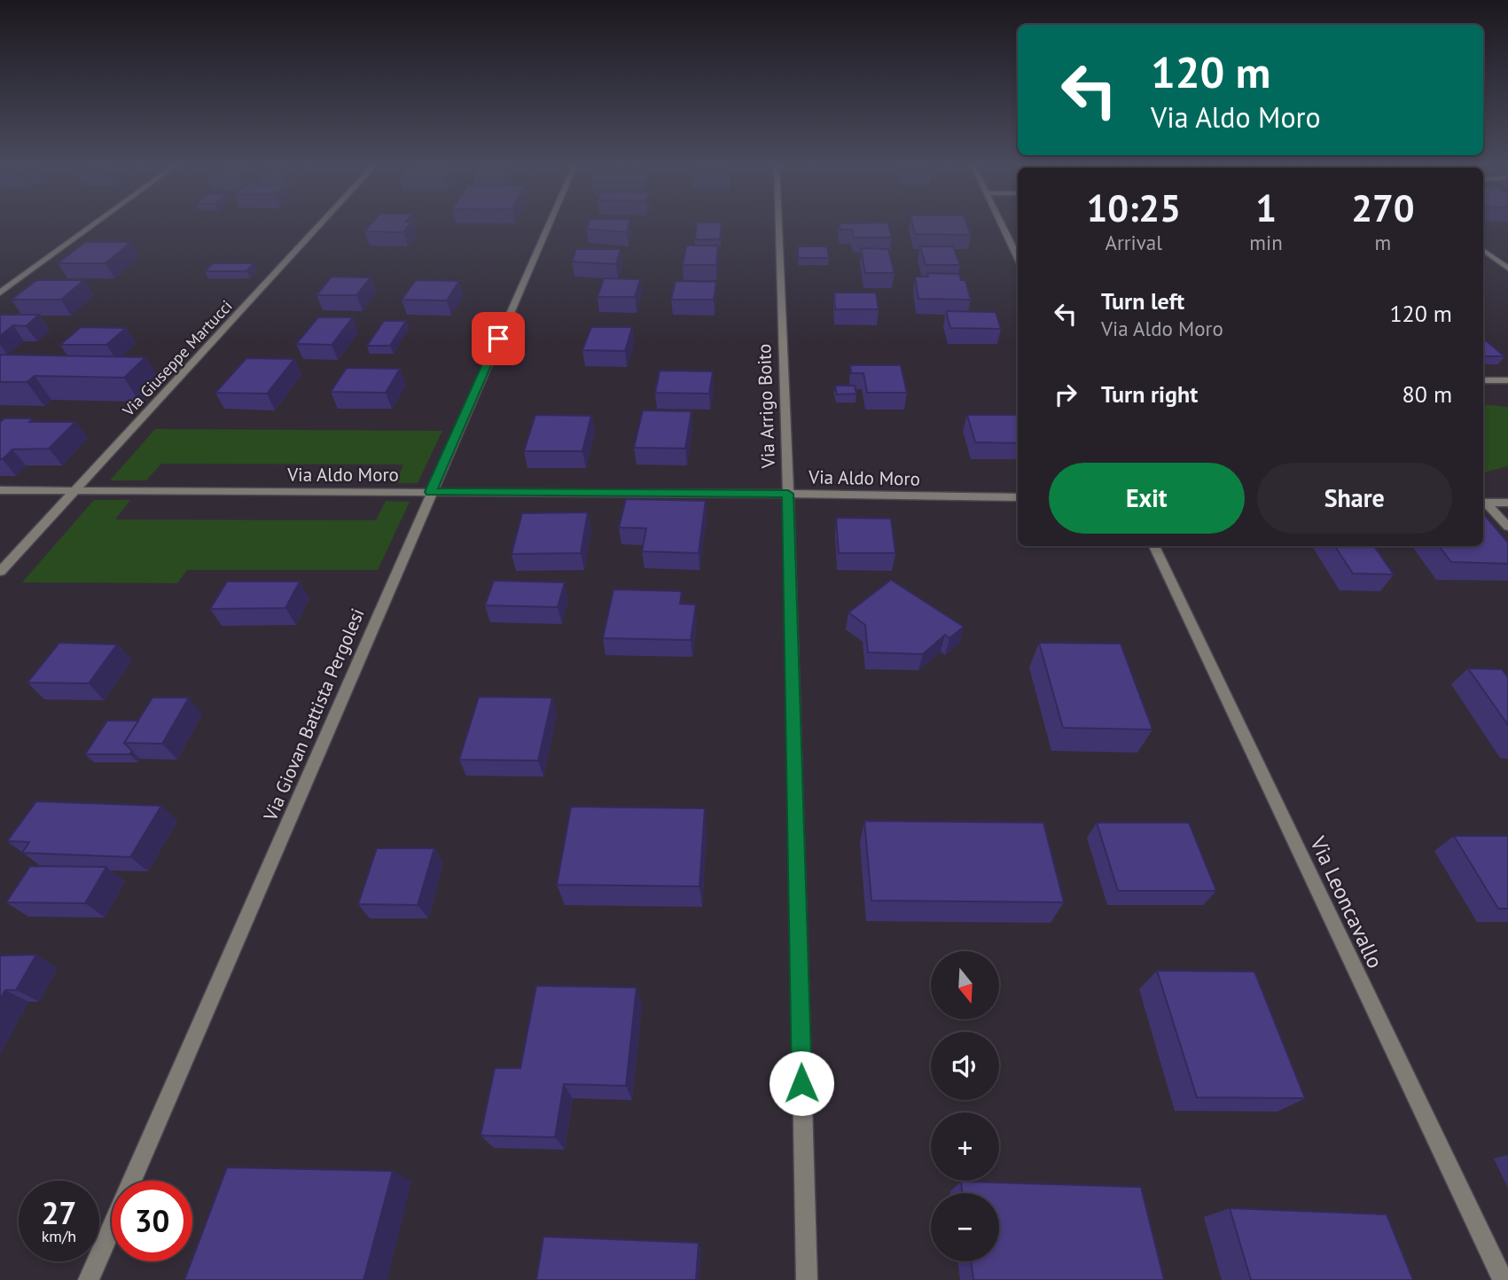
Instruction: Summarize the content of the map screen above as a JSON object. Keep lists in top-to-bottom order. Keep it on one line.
{"streets":{"street":["Via Giuseppe Martucci","Via Arrigo Boito","Via Aldo Moro","Via Giovan Battista Pergolesi","Via Leoncavallo"]},"crossings":[["Via Giuseppe Martucci","Via Aldo Moro"],["Via Arrigo Boito","Via Aldo Moro"],["Via Aldo Moro","Via Giovan Battista Pergolesi"]],"north":"bottom","page":{"turn":["120 m","Via Aldo Moro"],"eta":["10:25","Arrival","1","min","270","m"],"list":[{"name":"Turn left","note":"Via Aldo Moro","value":"120 m"},{"name":"Turn right","value":"80 m"}],"buttons":["Exit","Share"],"map_buttons":["+","−"],"speed":"27 km/h","limit":"30"}}
